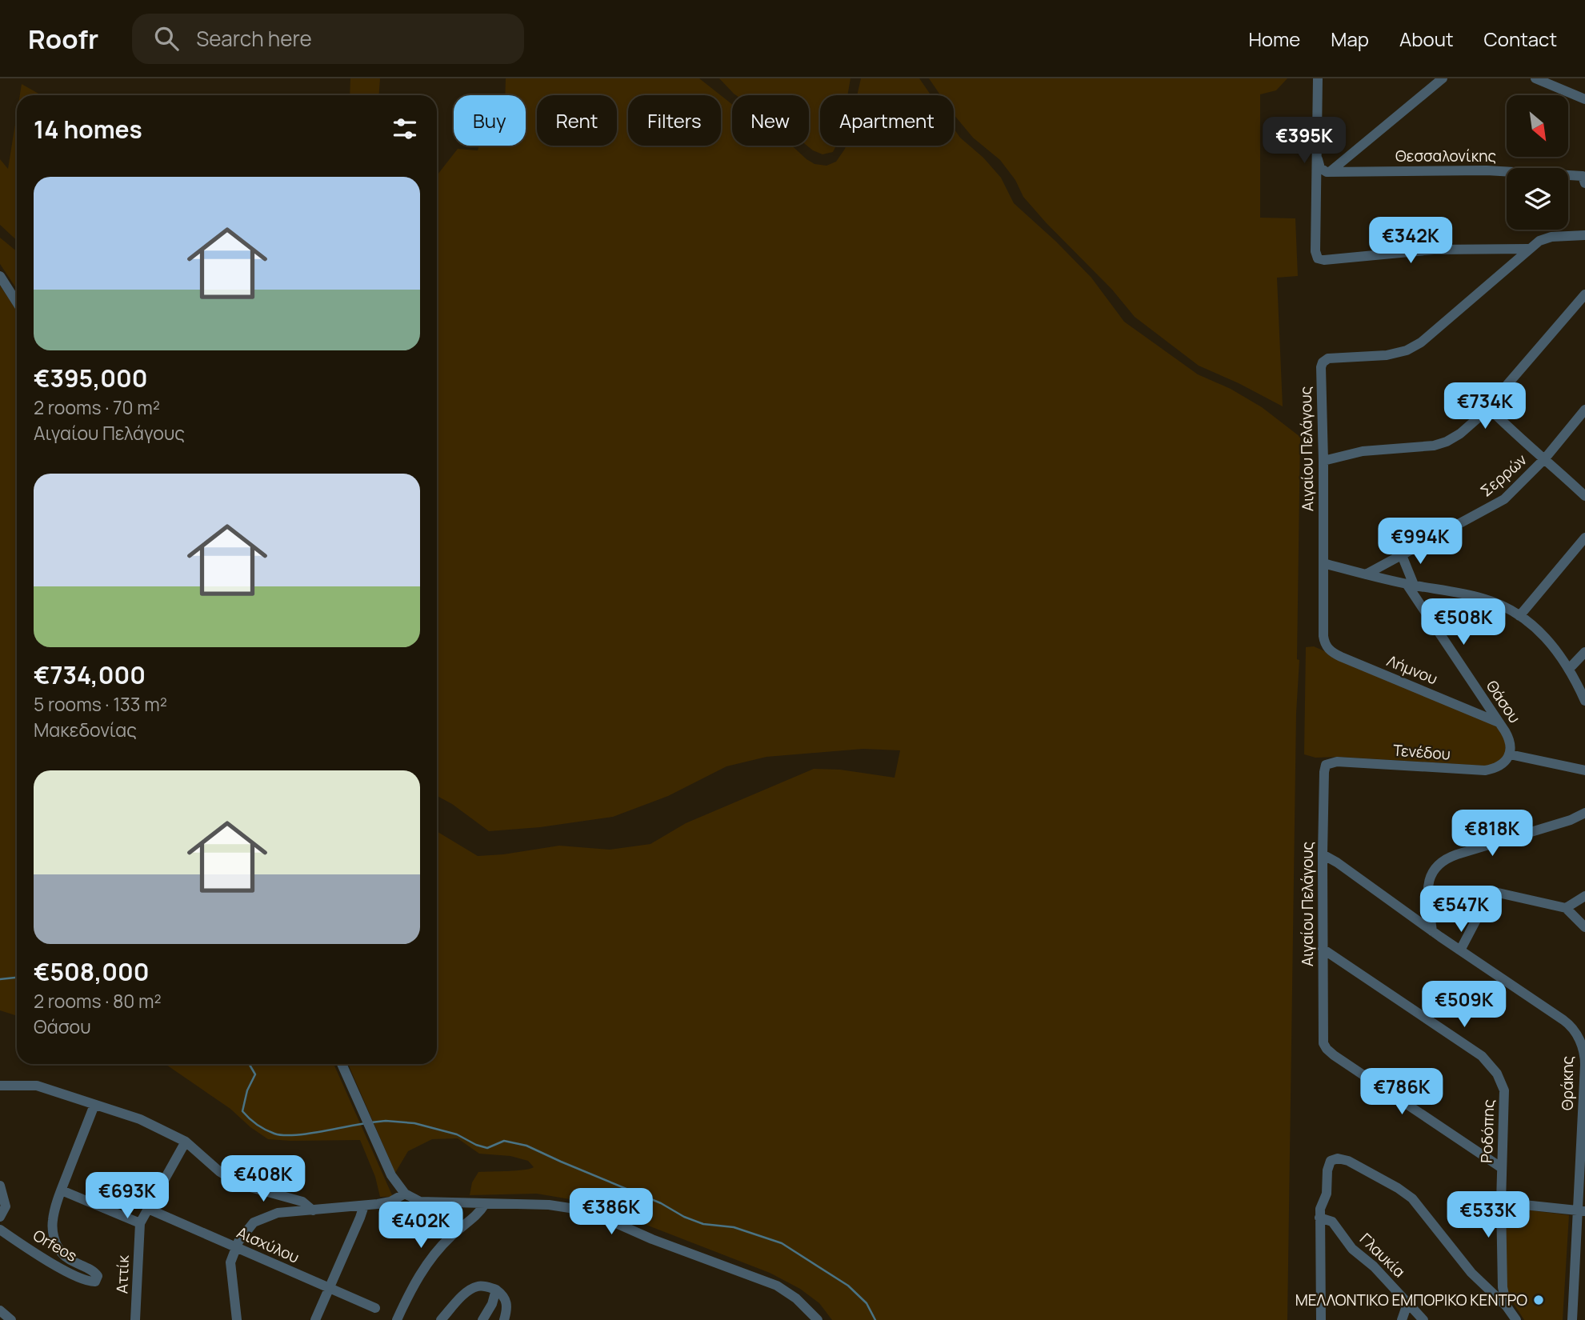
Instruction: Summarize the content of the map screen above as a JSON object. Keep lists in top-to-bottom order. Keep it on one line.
{"streets":{"street":["Θεσσαλονίκης","Αιγαίου Πελάγους","Σερρών","Λήμνου","Θάσου","Τενέδου","Θράκης","Ροδόπης","Αισχύλου","Orfeos","Γλαυκία","Αττίκ"]},"crossings":[["Αιγαίου Πελάγους","Λήμνου"],["Αιγαίου Πελάγους","Τενέδου"],["Αιγαίου Πελάγους","Θράκης"],["Αιγαίου Πελάγους","Ροδόπης"],["Σερρών","Θάσου"],["Λήμνου","Θάσου"],["Θάσου","Τενέδου"],["Αισχύλου","Αττίκ"]],"places":["ΜΕΛΛΟΝΤΙΚΟ ΕΜΠΟΡΙΚΟ ΚΕΝΤΡΟ"],"north":"bottom right","page":{"header":"Roofr","search":"Search here","nav":["Home","Map","About","Contact"],"chip":["Buy","Rent","Filters","New","Apartment"],"heading":"14 homes","price":["€395K","€342K","€734K","€994K","€508K","€818K","€547K","€509K","€786K","€408K","€693K","€386K","€533K","€402K"],"list":[{"name":"€395,000","note":"2 rooms · 70 m² · Αιγαίου Πελάγους"},{"name":"€734,000","note":"5 rooms · 133 m² · Μακεδονίας"},{"name":"€508,000","note":"2 rooms · 80 m² · Θάσου"}]}}
